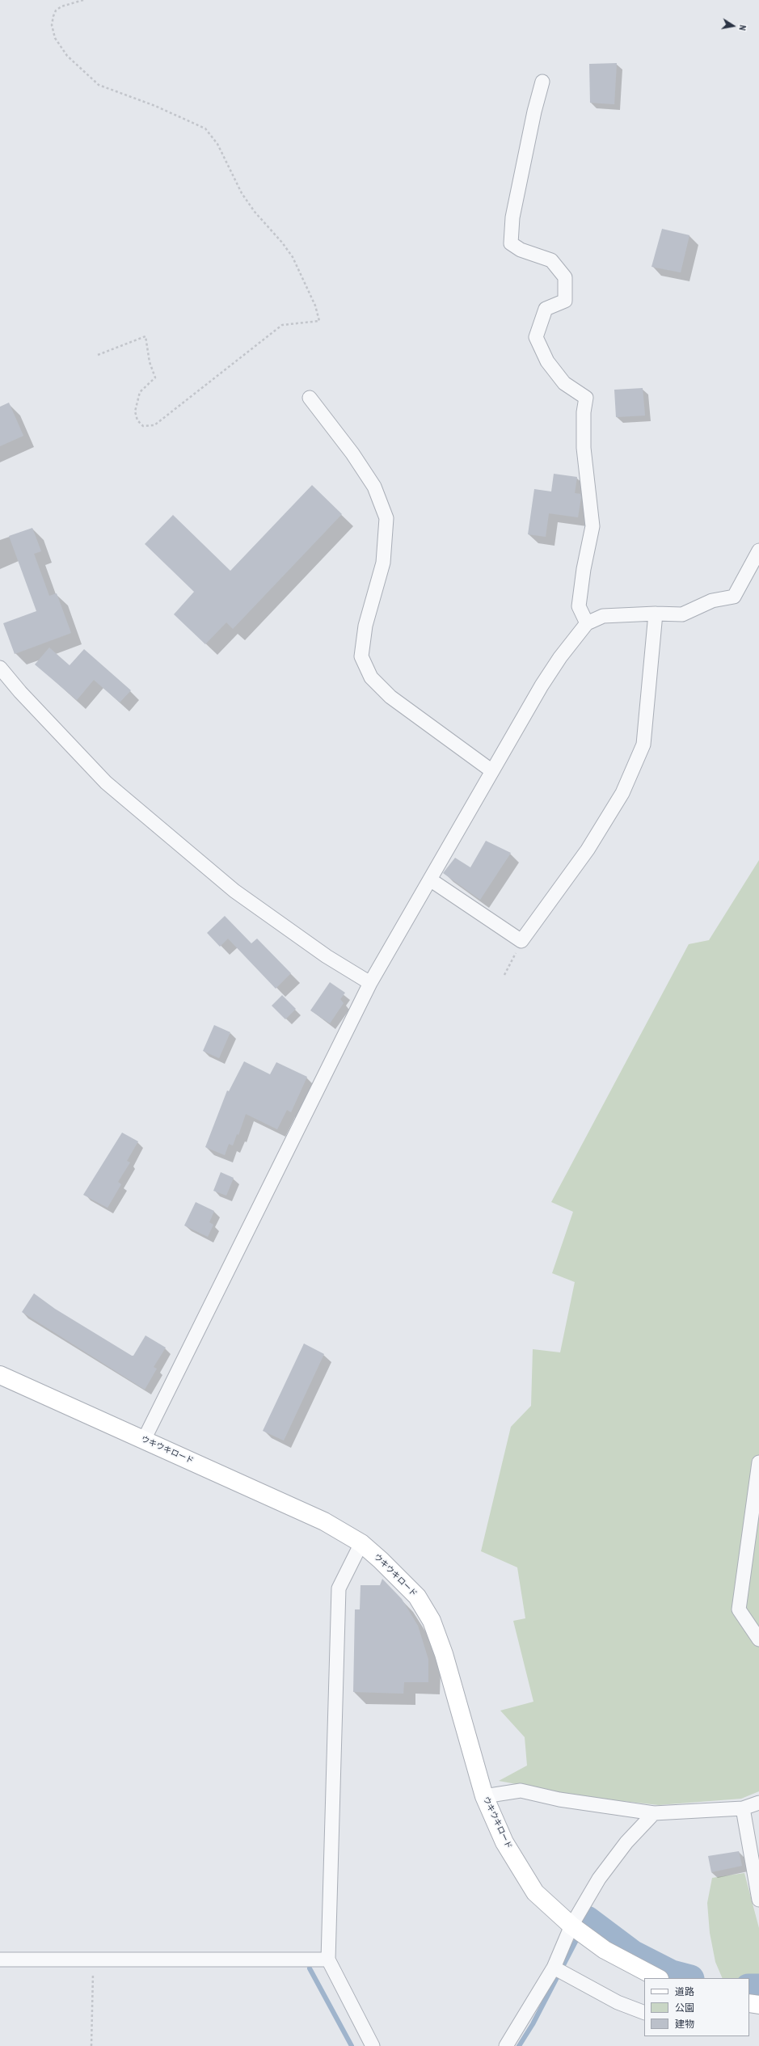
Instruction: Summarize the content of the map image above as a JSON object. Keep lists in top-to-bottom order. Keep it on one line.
{"streets":{"street":["ウキウキロード"]},"legend":["道路","公園","建物"],"north":"right"}
